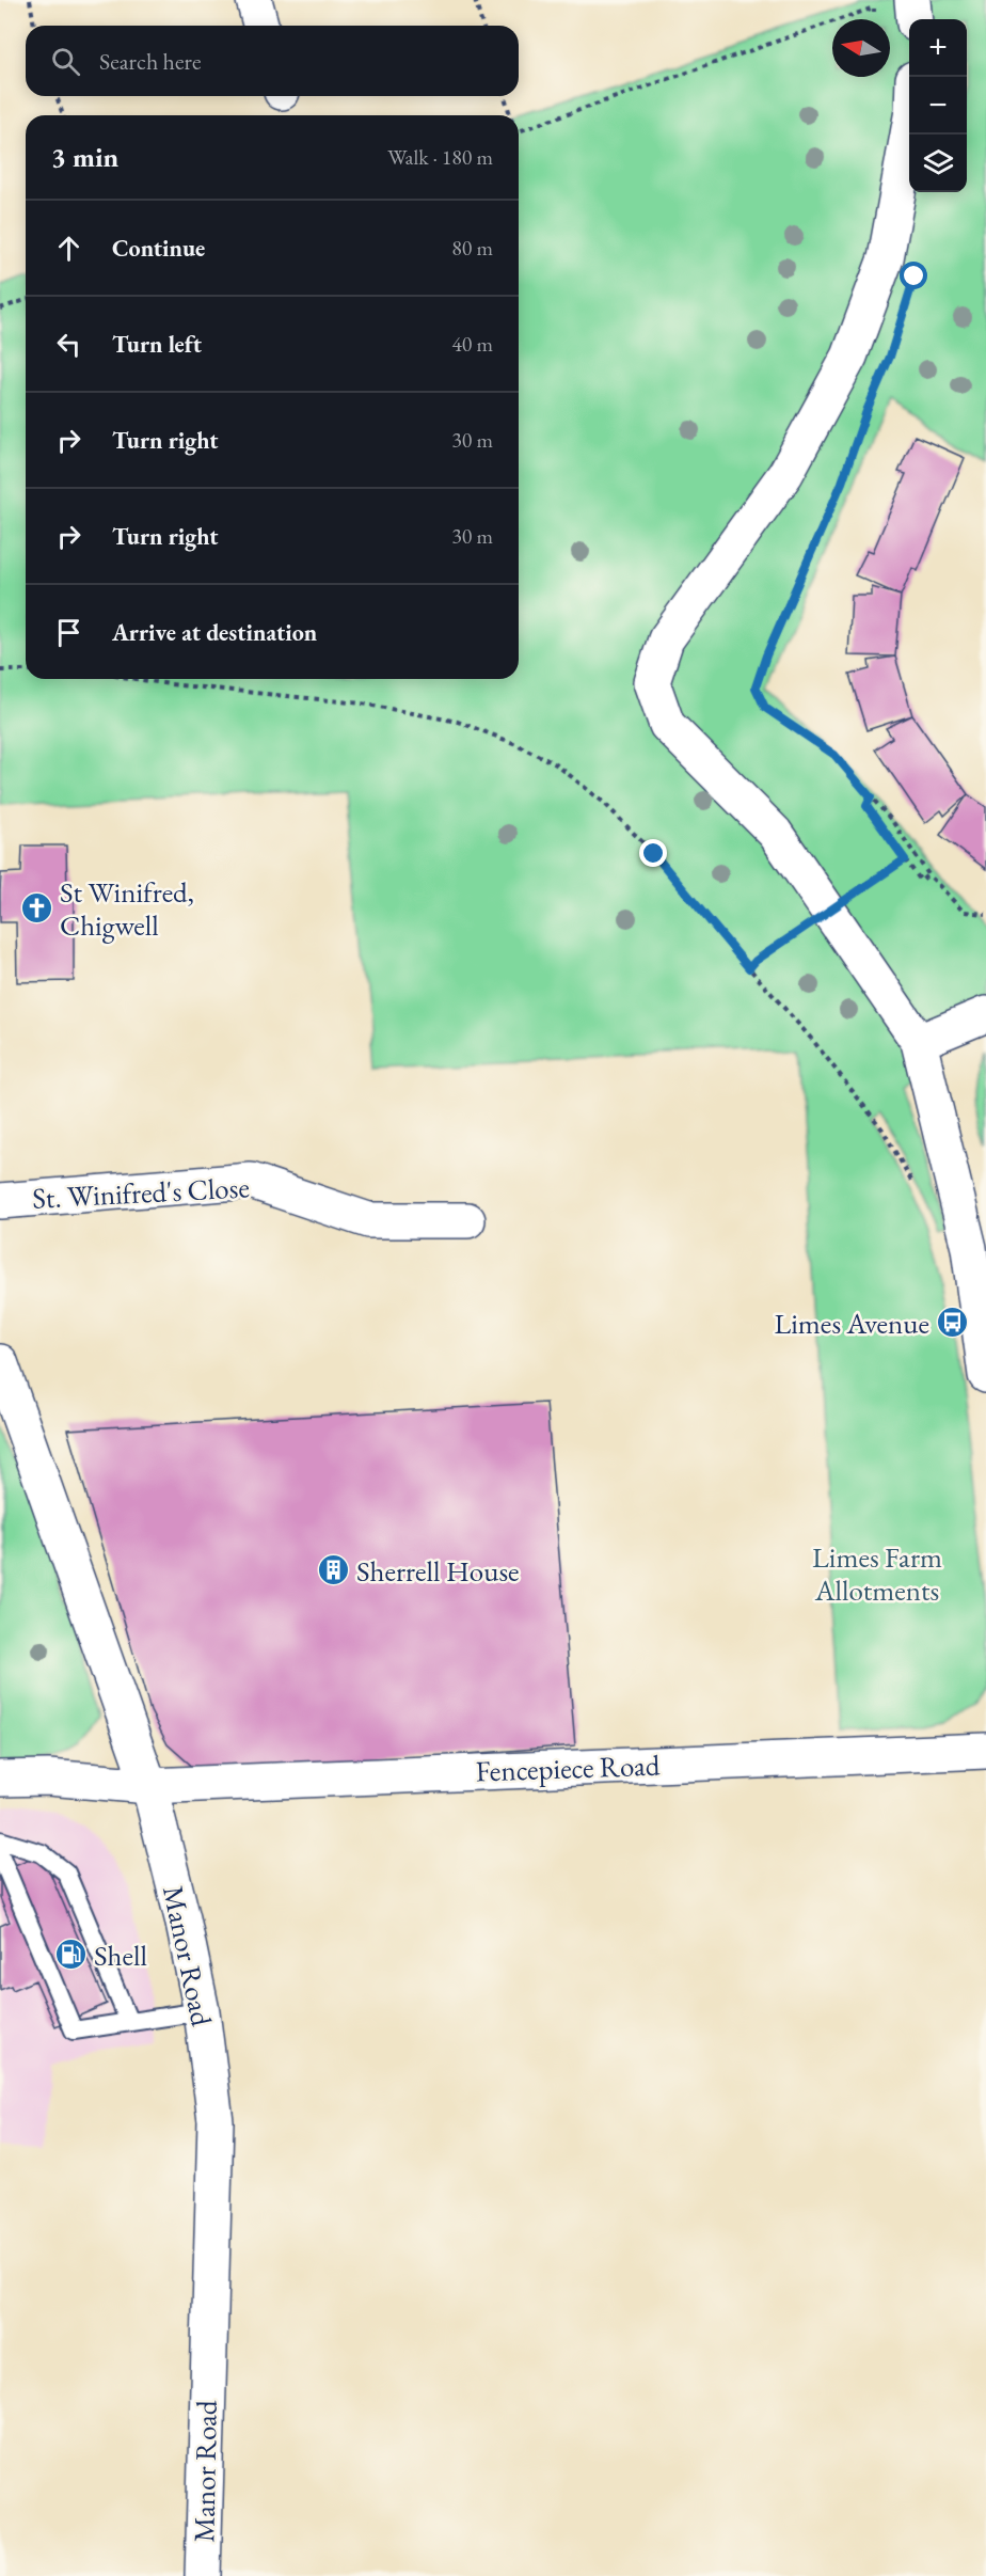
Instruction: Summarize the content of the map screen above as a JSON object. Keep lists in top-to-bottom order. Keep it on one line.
{"streets":{"main road":["St. Winifred's Close","Fencepiece Road","Manor Road"]},"crossings":[["Fencepiece Road","Manor Road"]],"parks":["Limes Farm Allotments"],"places":{"church":["St Winifred, Chigwell"],"bus stop":["Limes Avenue"],"building":["Sherrell House"],"fuel station":["Shell"]},"north":"left","page":{"map_buttons":["+","−"],"search":"Search here","heading":["3 min","Walk · 180 m"],"list":[["Continue","80 m"],["Turn left","40 m"],["Turn right","30 m"],["Turn right","30 m"],"Arrive at destination"]}}
